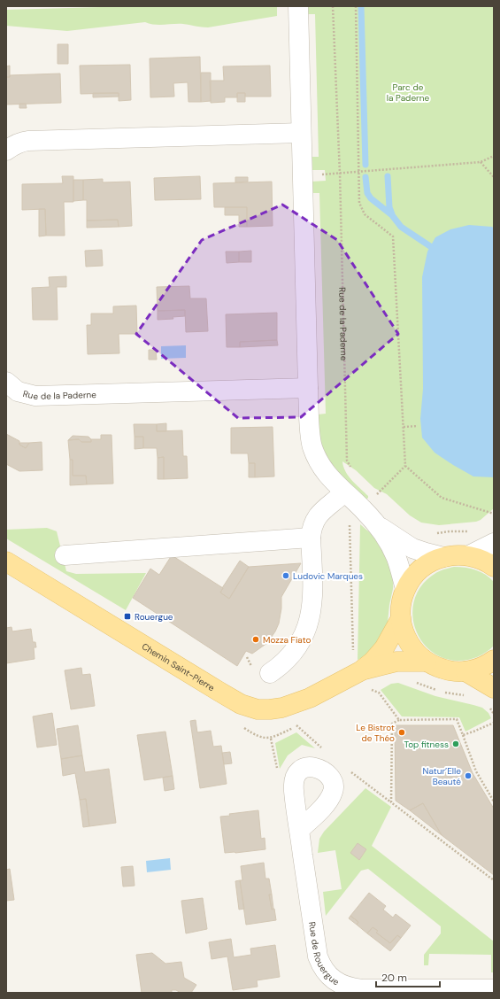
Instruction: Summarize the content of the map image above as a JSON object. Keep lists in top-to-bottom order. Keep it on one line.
{"streets":{"main road":["Chemin Saint-Pierre"],"street":["Rue de la Paderne","Rue de Rouergue"]},"parks":["Parc de la Paderne"],"places":{"other":["Ludovic Marques","Mozza Fiato","Le Bistrot de Théo","Top fitness","Natur’Elle Beauté"],"transit":["Rouergue"]},"scale_bar":"20 m"}
